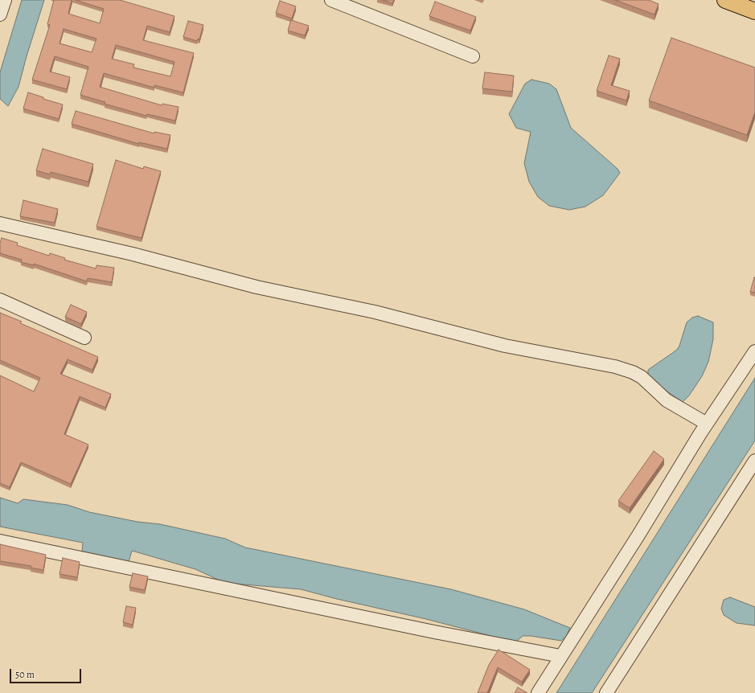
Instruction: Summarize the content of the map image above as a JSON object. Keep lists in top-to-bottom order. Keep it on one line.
{"scale_bar":"50 m"}
